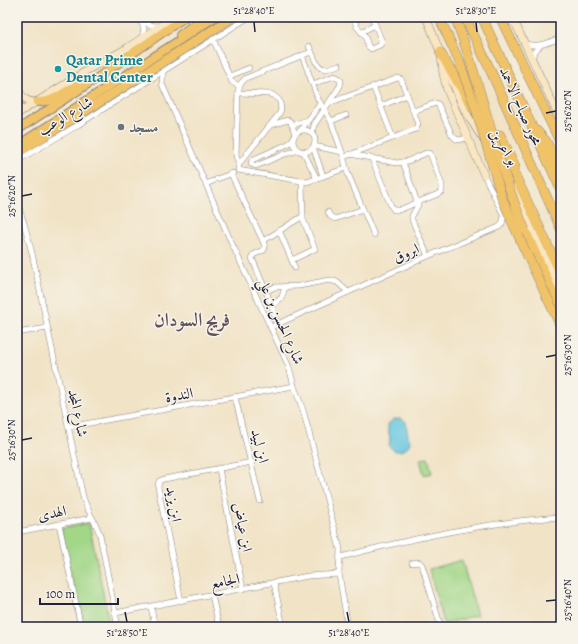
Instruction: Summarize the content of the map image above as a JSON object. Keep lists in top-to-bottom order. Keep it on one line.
{"streets":{"highway":["محور صباح الاحمد","بو اعرين"],"main road":["شارع الوعب"],"street":["ابروق","شارع الحسن بن علي","الندوة","شارع المجد","ابن لبيد","ابن يزيد","الهدى","ابن عياض","الجامع"]},"crossings":[["شارع الوعب","شارع الحسن بن علي"],["ابروق","شارع الحسن بن علي"],["شارع الحسن بن علي","الندوة"],["شارع الحسن بن علي","الجامع"],["الندوة","شارع المجد"],["الندوة","ابن لبيد"],["شارع المجد","الهدى"],["شارع المجد","الجامع"],["ابن لبيد","ابن يزيد"],["ابن يزيد","ابن عياض"],["ابن يزيد","الجامع"],["ابن عياض","الجامع"]],"districts":["فريج السودان"],"places":["Qatar Prime Dental Center","مسجد"],"scale_bar":"100 m","coordinates":["51°28'40\"E","51°28'30\"E","25°16'20\"N","25°16'30\"N","25°16'40\"N","51°28'50\"E"]}
